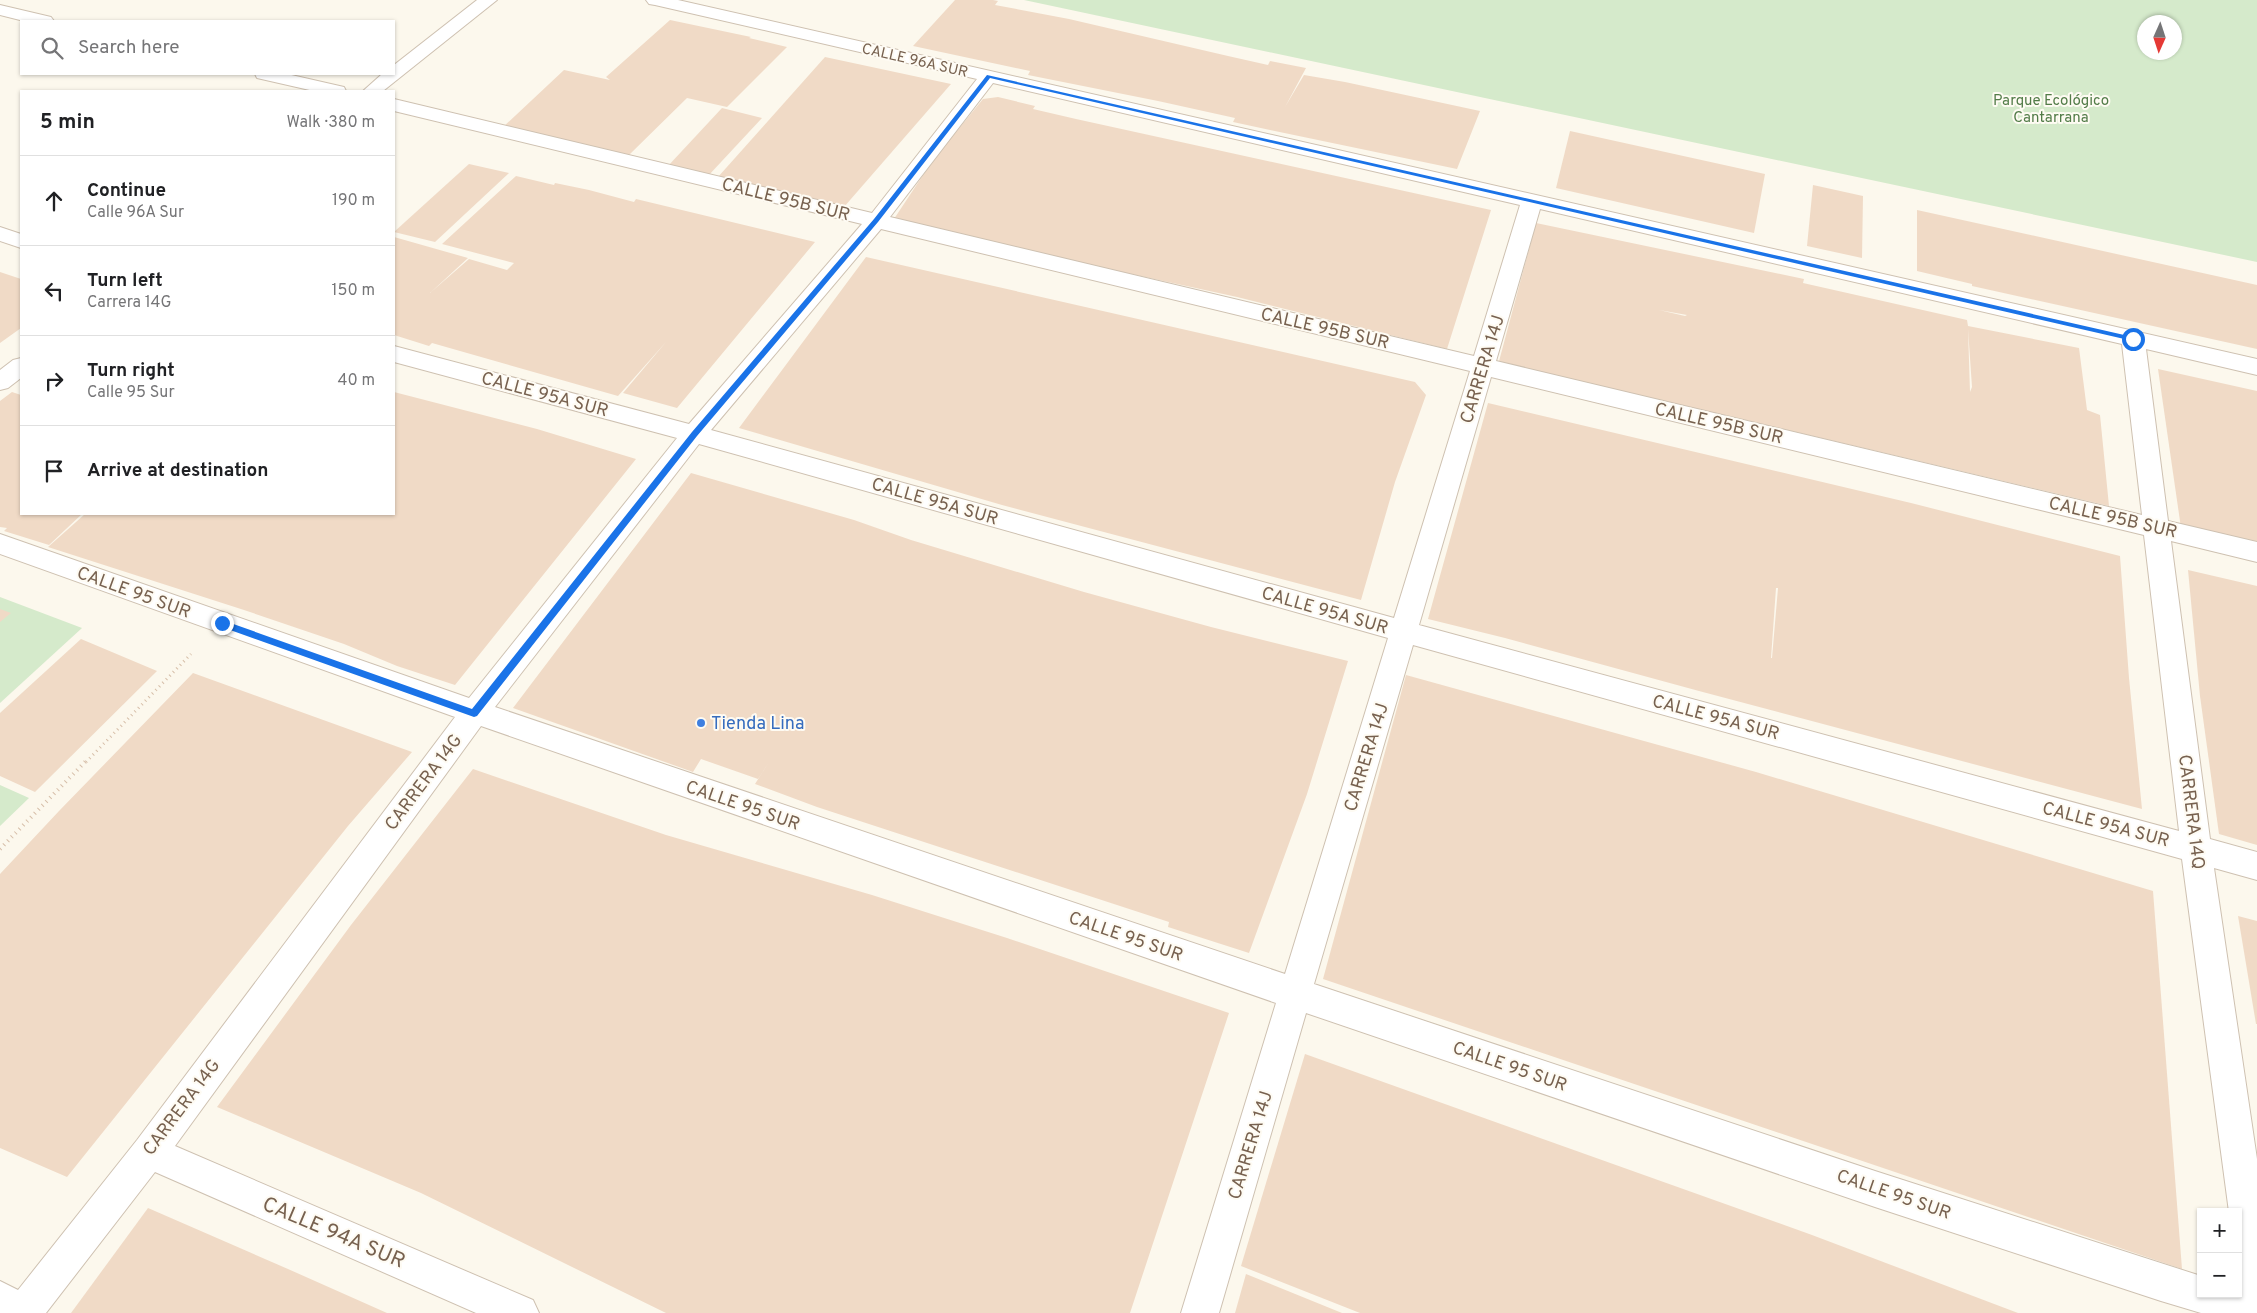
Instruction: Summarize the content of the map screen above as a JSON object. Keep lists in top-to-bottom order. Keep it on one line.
{"streets":{"street":["CALLE 96A SUR","CALLE 95B SUR","CARRERA 14J","CALLE 95A SUR","CALLE 95 SUR","CARRERA 14G","CARRERA 14Q","CALLE 94A SUR"]},"crossings":[["CALLE 96A SUR","CARRERA 14J"],["CALLE 96A SUR","CARRERA 14G"],["CALLE 96A SUR","CARRERA 14Q"],["CALLE 95B SUR","CARRERA 14J"],["CALLE 95B SUR","CARRERA 14G"],["CALLE 95B SUR","CARRERA 14Q"],["CARRERA 14J","CALLE 95A SUR"],["CARRERA 14J","CALLE 95 SUR"],["CALLE 95A SUR","CARRERA 14G"],["CALLE 95A SUR","CARRERA 14Q"],["CALLE 95 SUR","CARRERA 14G"],["CARRERA 14G","CALLE 94A SUR"]],"parks":["Parque Ecológico Cantarrana"],"places":["Tienda Lina"],"north":"bottom","page":{"search":"Search here","heading":["5 min","Walk · 380 m"],"list":[["Continue","Calle 96A Sur","190 m"],["Turn left","Carrera 14G","150 m"],["Turn right","Calle 95 Sur","40 m"],"Arrive at destination"],"map_buttons":["+","−"]}}
